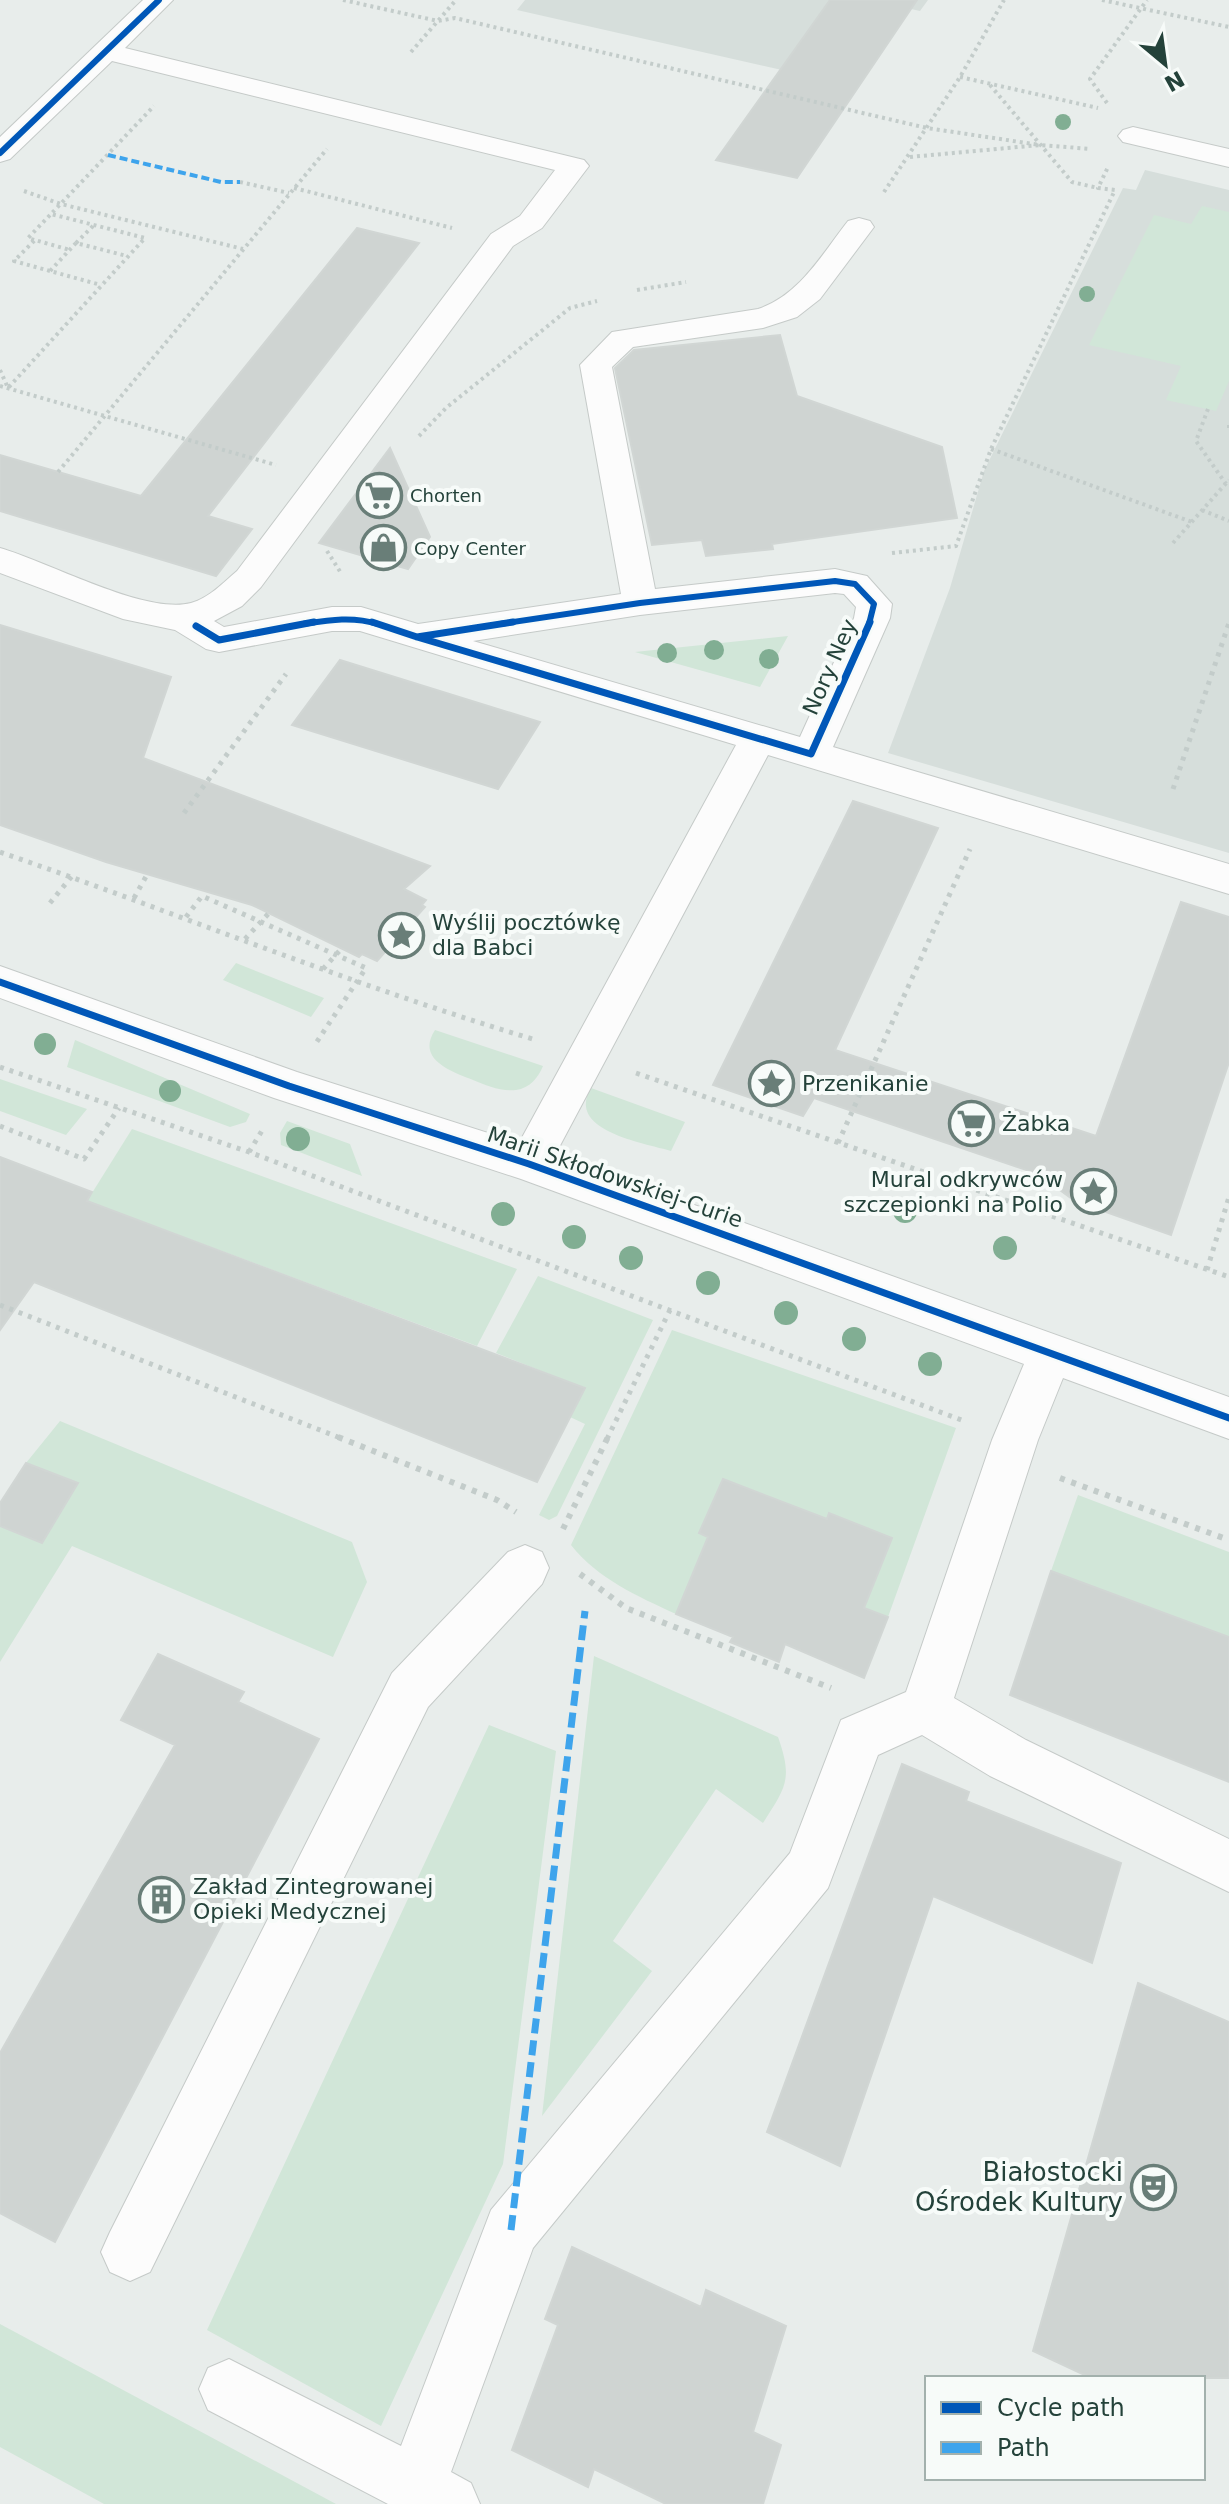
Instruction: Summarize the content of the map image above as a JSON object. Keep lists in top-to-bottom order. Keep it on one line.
{"streets":{"street":["Nory Ney","Marii Skłodowskiej-Curie"]},"places":{"supermarket":["Chorten","Żabka"],"shop":["Copy Center"],"place":["Wyślij pocztówkę dla Babci","Przenikanie","Mural odkrywców szczepionki na Polio"],"building":["Zakład Zintegrowanej Opieki Medycznej"],"theatre":["Białostocki Ośrodek Kultury"]},"legend":["Cycle path","Path"],"north":"bottom right"}
